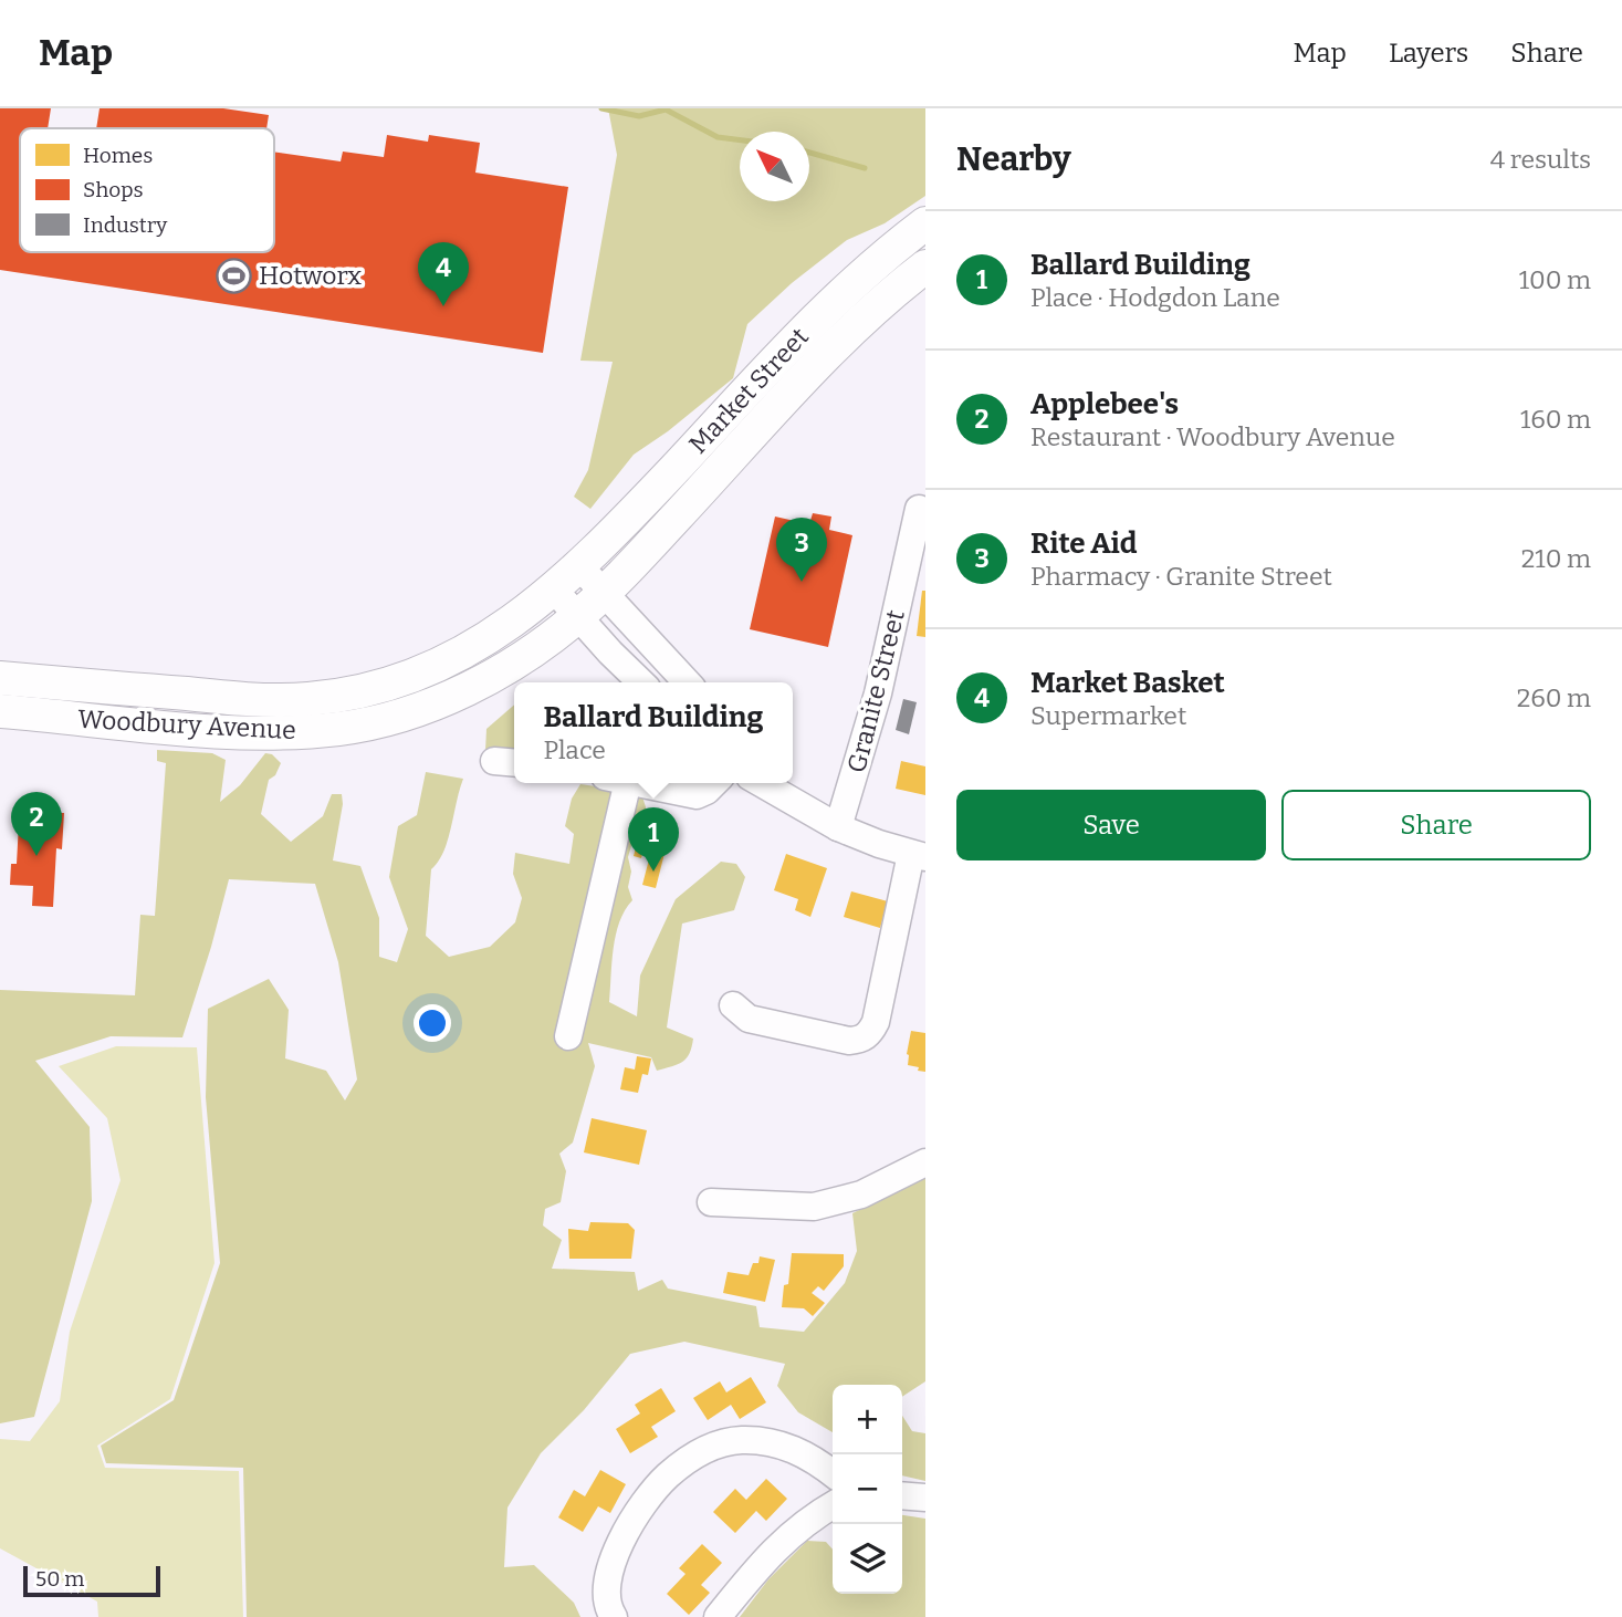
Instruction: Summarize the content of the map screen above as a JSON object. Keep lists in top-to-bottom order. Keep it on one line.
{"streets":{"main road":["Market Street","Woodbury Avenue"],"street":["Granite Street"]},"crossings":[["Market Street","Woodbury Avenue"]],"places":{"sports":["Hotworx"]},"legend":["Homes","Shops","Industry"],"scale_bar":"50 m","north":"top left","page":{"header":"Map","nav":["Map","Layers","Share"],"heading":["Nearby","4 results"],"list":[{"mark":"1","name":"Ballard Building","note":"Place · Hodgdon Lane","value":"100 m"},{"mark":"2","name":"Applebee's","note":"Restaurant · Woodbury Avenue","value":"160 m"},{"mark":"3","name":"Rite Aid","note":"Pharmacy · Granite Street","value":"210 m"},{"mark":"4","name":"Market Basket","note":"Supermarket","value":"260 m"}],"pins":["4","3","2","1"],"popup":["Ballard Building","Place"],"buttons":["Save","Share"],"map_buttons":["+","−"],"scale":"50 m"}}
